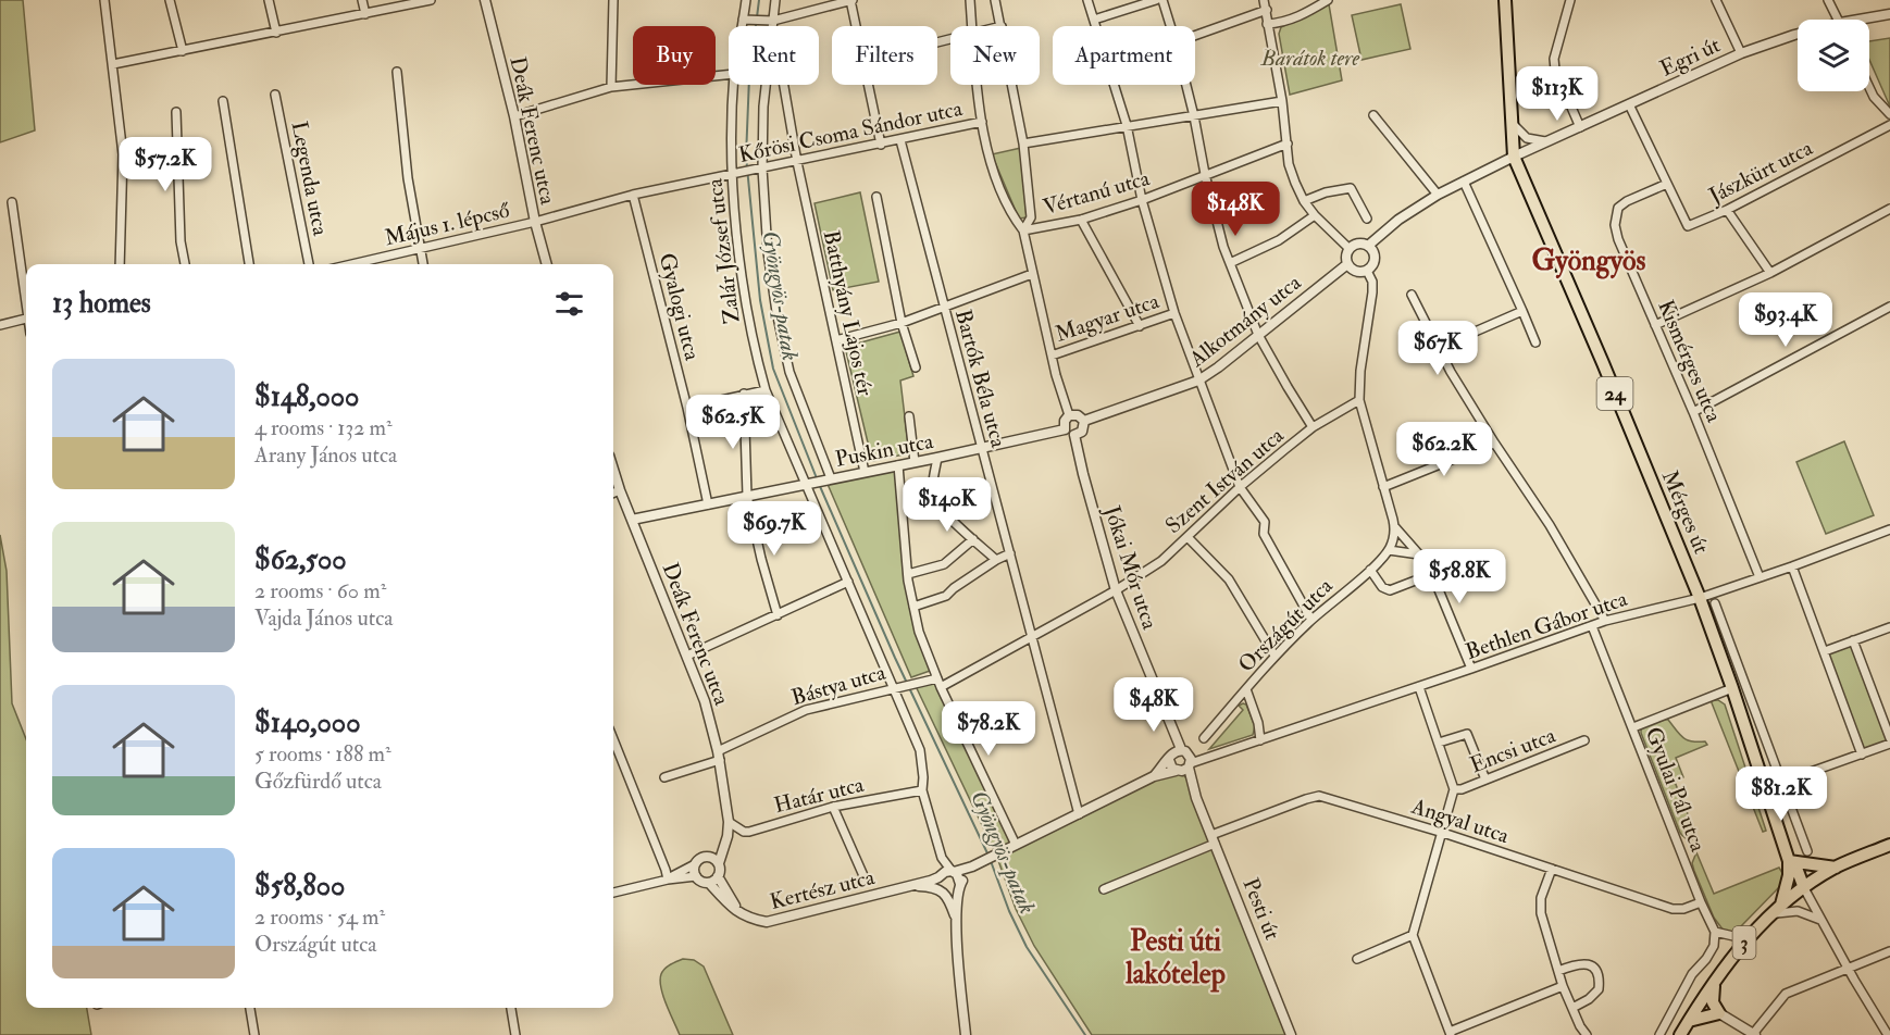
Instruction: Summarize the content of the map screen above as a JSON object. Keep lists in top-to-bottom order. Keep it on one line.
{"streets":{"main road":["24","Mérges út","3"],"street":["Egri út","Deák Ferenc utca","Kőrösi Csoma Sándor utca","Jászkürt utca","Legenda utca","Vértanú utca","Május 1. lépcső","Zalár József utca","Gyalogi utca","Batthyány Lajos tér","Magyar utca","Alkotmány utca","Kismérges utca","Bartók Béla utca","Puskin utca","Szent István utca","Jókai Mór utca","Országút utca","Bethlen Gábor utca","Bástya utca","Encsi utca","Gyulai Pál utca","Határ utca","Angyal utca","Kertész utca","Pesti út"]},"crossings":[["Egri út","24"],["Egri út","Mérges út"],["Deák Ferenc utca","Kőrösi Csoma Sándor utca"],["Deák Ferenc utca","Május 1. lépcső"],["Deák Ferenc utca","Puskin utca"],["Deák Ferenc utca","Bástya utca"],["Deák Ferenc utca","Határ utca"],["Kőrösi Csoma Sándor utca","Május 1. lépcső"],["Kőrösi Csoma Sándor utca","Zalár József utca"],["Kőrösi Csoma Sándor utca","Gyalogi utca"],["Kőrösi Csoma Sándor utca","Batthyány Lajos tér"],["Kőrösi Csoma Sándor utca","Bartók Béla utca"],["Jászkürt utca","Kismérges utca"],["Zalár József utca","Puskin utca"],["Zalár József utca","Bástya utca"],["Zalár József utca","Határ utca"],["Zalár József utca","Kertész utca"],["Gyalogi utca","Puskin utca"],["Batthyány Lajos tér","Puskin utca"],["Alkotmány utca","Puskin utca"],["Alkotmány utca","Jókai Mór utca"],["Kismérges utca","Bethlen Gábor utca"],["Bartók Béla utca","Puskin utca"],["Bartók Béla utca","Szent István utca"],["Bartók Béla utca","Bástya utca"],["Bartók Béla utca","Kertész utca"],["24","Mérges út"],["Puskin utca","Jókai Mór utca"],["Szent István utca","Jókai Mór utca"],["Szent István utca","Bástya utca"],["Mérges út","Bethlen Gábor utca"],["Mérges út","3"],["Jókai Mór utca","Bethlen Gábor utca"],["Jókai Mór utca","Kertész utca"],["Jókai Mór utca","Pesti út"],["Bethlen Gábor utca","Gyulai Pál utca"],["Bethlen Gábor utca","Kertész utca"],["Bethlen Gábor utca","Pesti út"],["Gyulai Pál utca","Angyal utca"],["Angyal utca","Pesti út"],["Kertész utca","Pesti út"]],"districts":["Gyöngyös","Pesti úti lakótelep"],"water":["Gyöngyös-patak"],"parks":["Barátok tere"],"page":{"chip":["Buy","Rent","Filters","New","Apartment"],"price":["$113K","$57.2K","$148K","$93.4K","$67K","$62.5K","$62.2K","$140K","$69.7K","$58.8K","$48K","$78.2K","$81.2K"],"heading":"13 homes","list":[{"name":"$148,000","note":"4 rooms · 132 m² · Arany János utca"},{"name":"$62,500","note":"2 rooms · 60 m² · Vajda János utca"},{"name":"$140,000","note":"5 rooms · 188 m² · Gőzfürdő utca"},{"name":"$58,800","note":"2 rooms · 54 m² · Országút utca"}]}}
